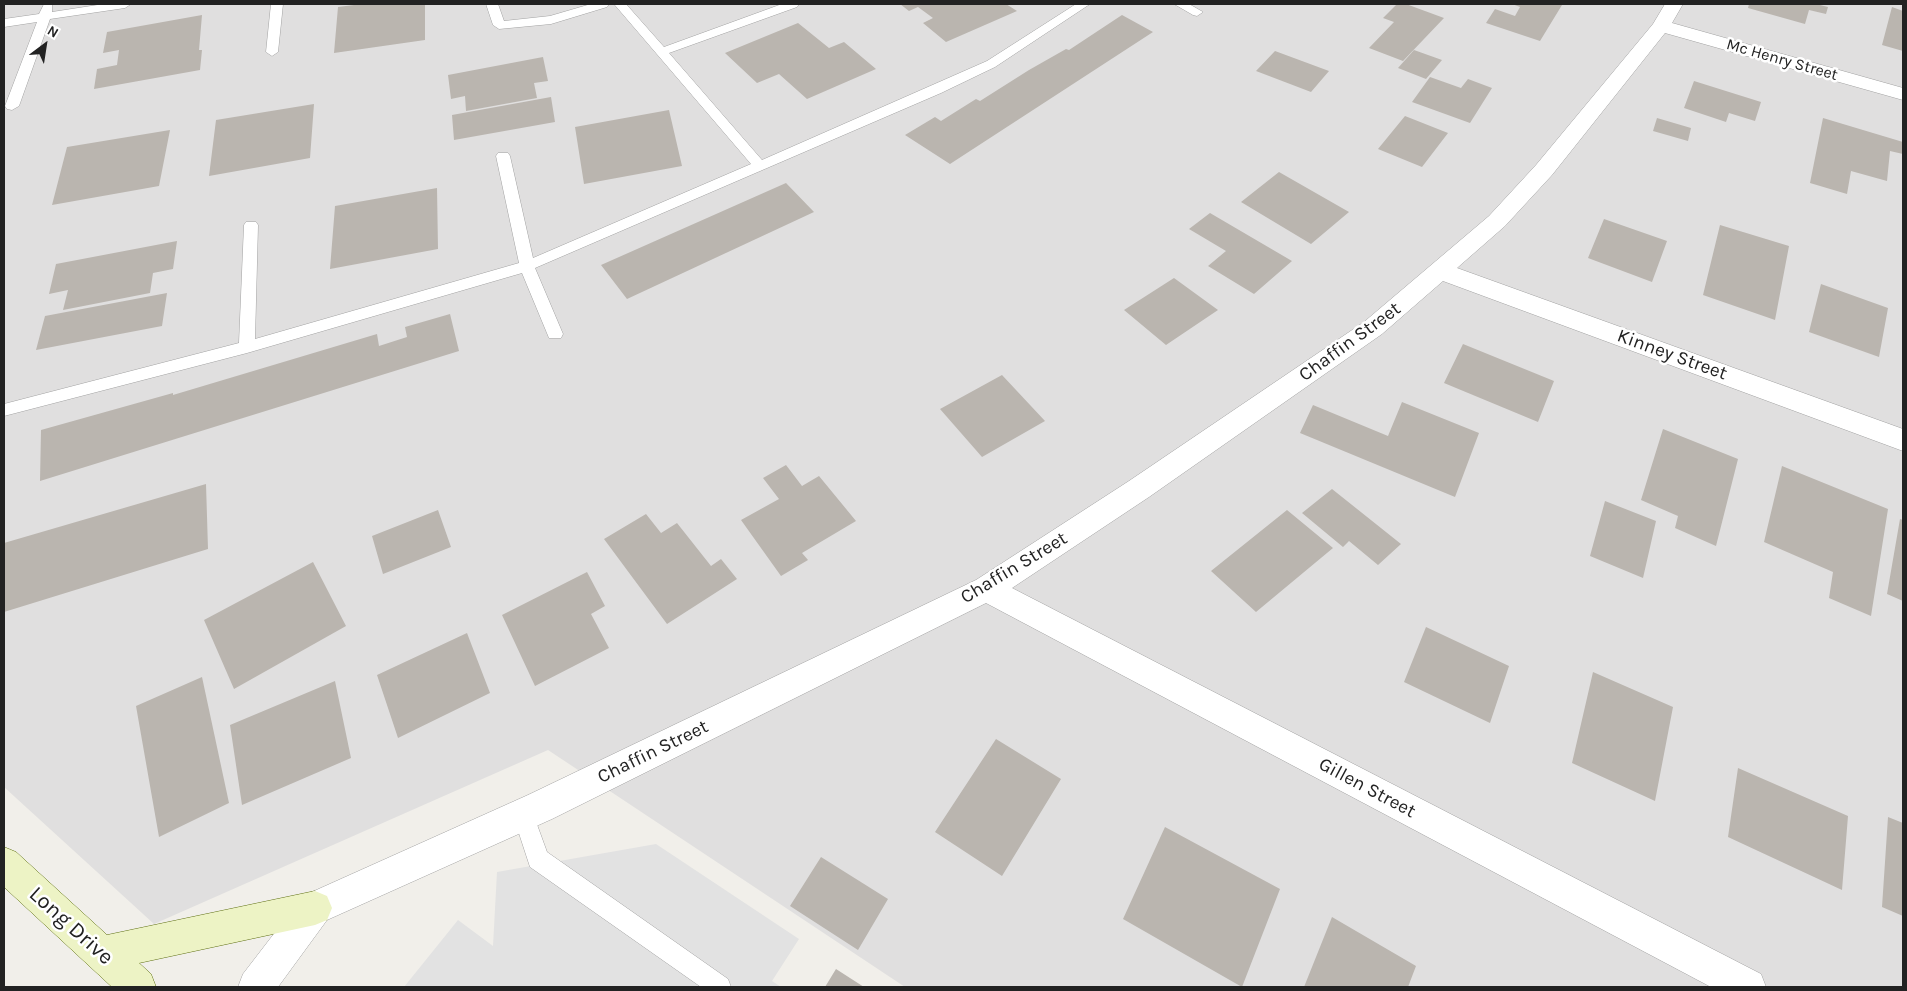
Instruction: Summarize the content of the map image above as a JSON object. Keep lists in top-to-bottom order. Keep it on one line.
{"streets":{"main road":["Long Drive"],"street":["Mc Henry Street","Chaffin Street","Kinney Street","Gillen Street"]},"crossings":[["Mc Henry Street","Chaffin Street"],["Chaffin Street","Kinney Street"],["Chaffin Street","Gillen Street"]],"north":"top right"}
